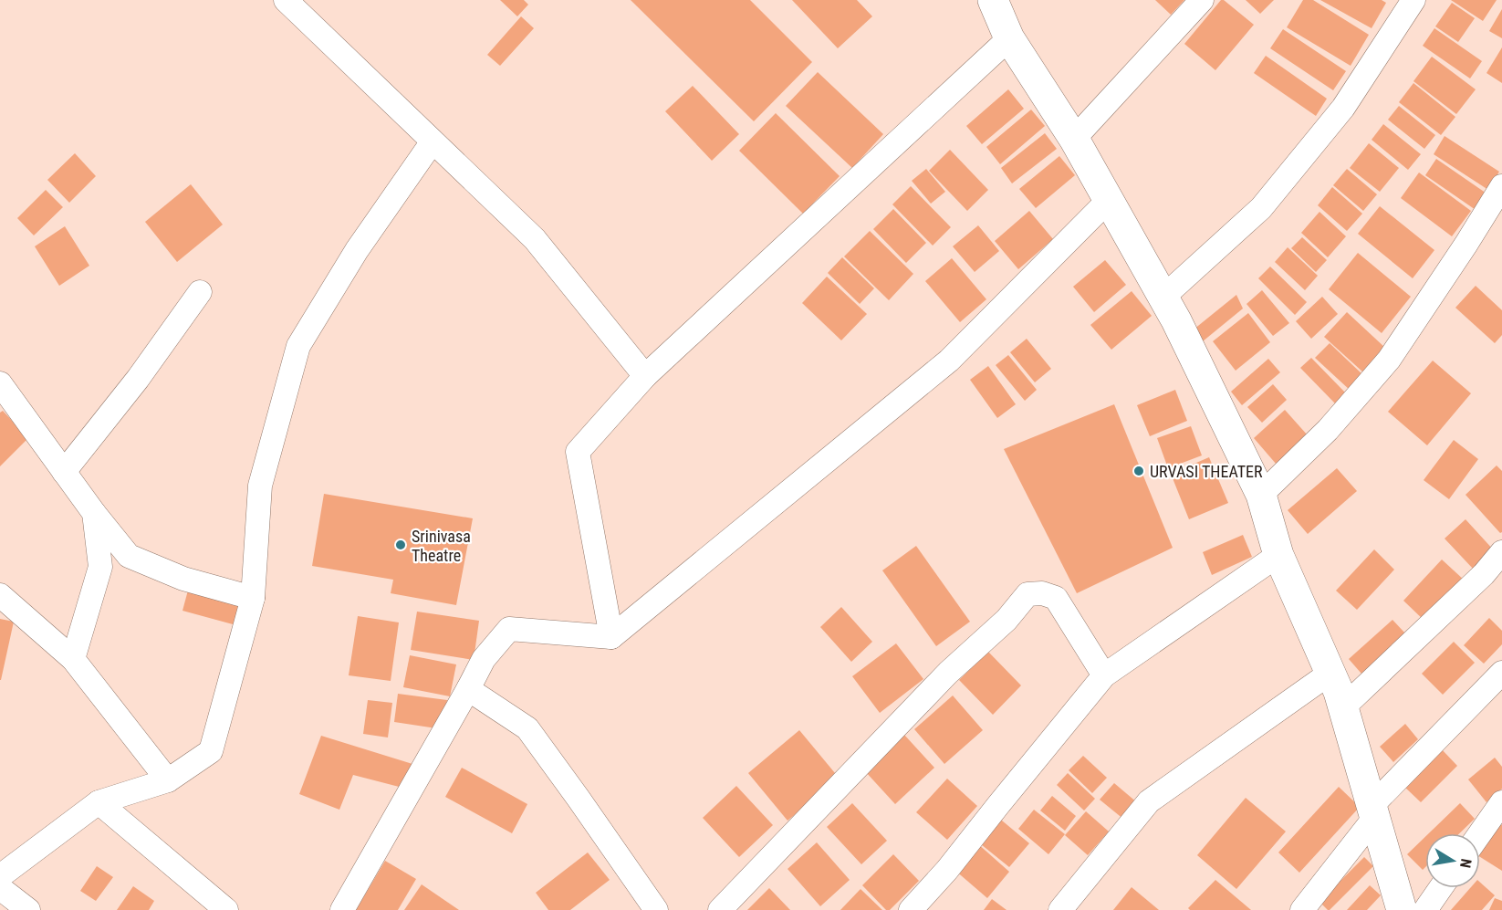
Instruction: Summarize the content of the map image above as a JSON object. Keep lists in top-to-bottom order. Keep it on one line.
{"places":["URVASI THEATER","Srinivasa Theatre"],"north":"right"}
